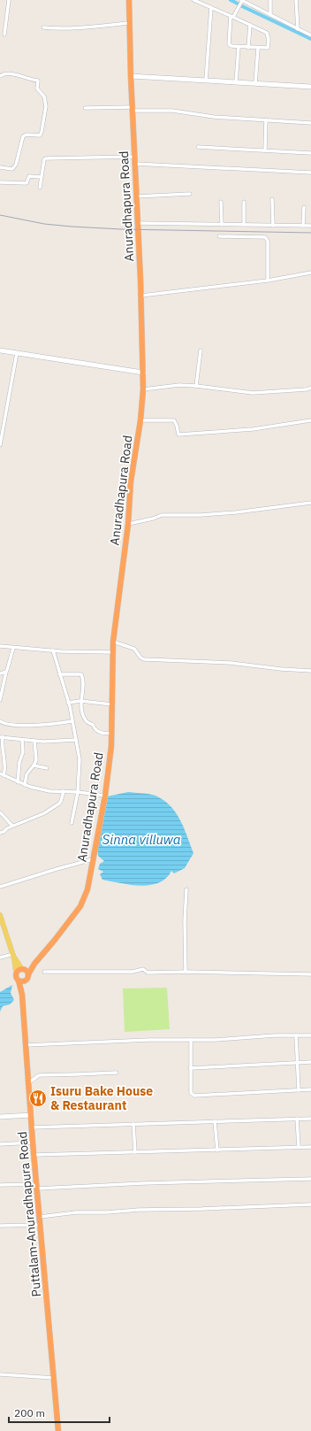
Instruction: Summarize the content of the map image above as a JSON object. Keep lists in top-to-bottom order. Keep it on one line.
{"streets":{"highway":["Anuradhapura Road","Puttalam-Anuradhapura Road"]},"crossings":[["Anuradhapura Road","Puttalam-Anuradhapura Road"]],"water":["Sinna villuwa"],"places":{"restaurant":["Isuru Bake House & Restaurant"]},"scale_bar":"200 m"}
